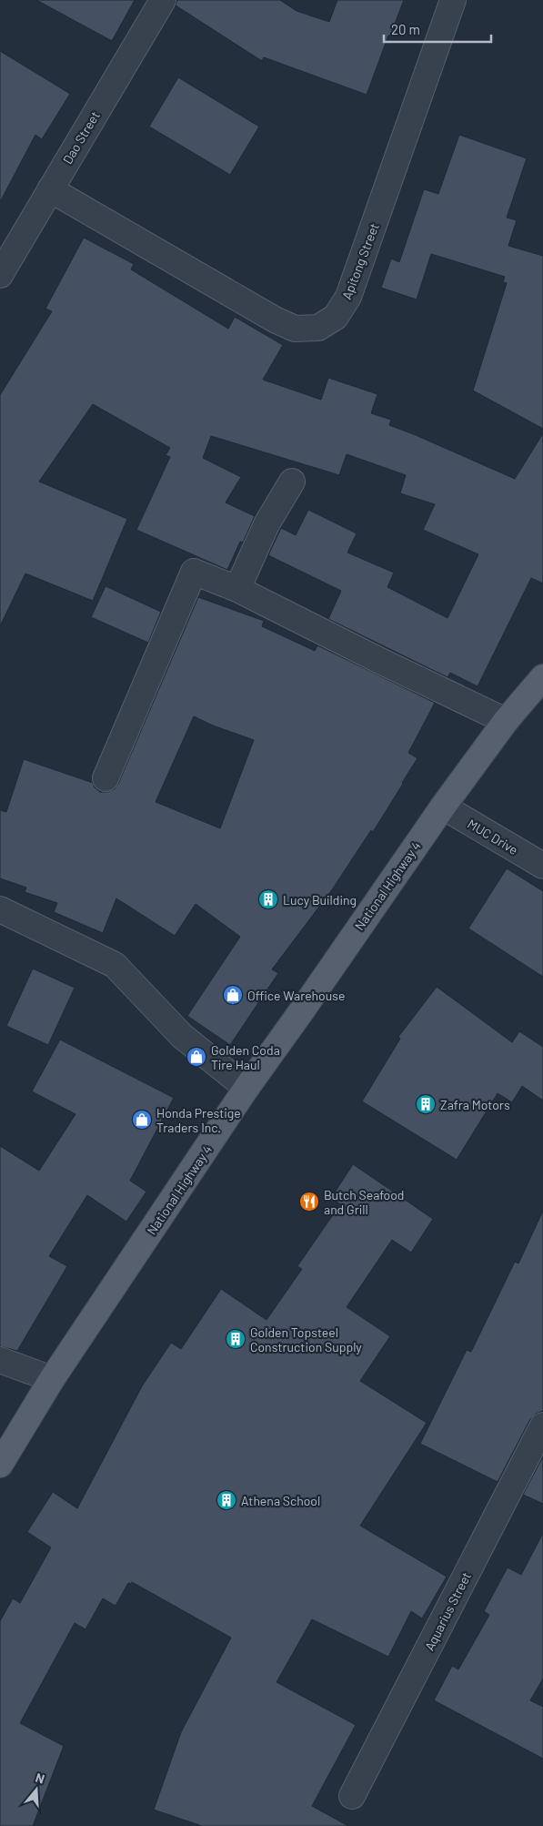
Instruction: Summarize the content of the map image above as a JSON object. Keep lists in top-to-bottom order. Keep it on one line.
{"streets":{"main road":["National Highway 4"],"street":["Dao Street","Apitong Street","MUC Drive","Aquarius Street"]},"crossings":[["Dao Street","Apitong Street"],["MUC Drive","National Highway 4"]],"places":{"building":["Lucy Building","Zafra Motors","Golden Topsteel Construction Supply","Athena School"],"shop":["Office Warehouse","Golden Coda Tire Haul","Honda Prestige Traders Inc."],"restaurant":["Butch Seafood and Grill"]},"scale_bar":"20 m","north":"top"}
